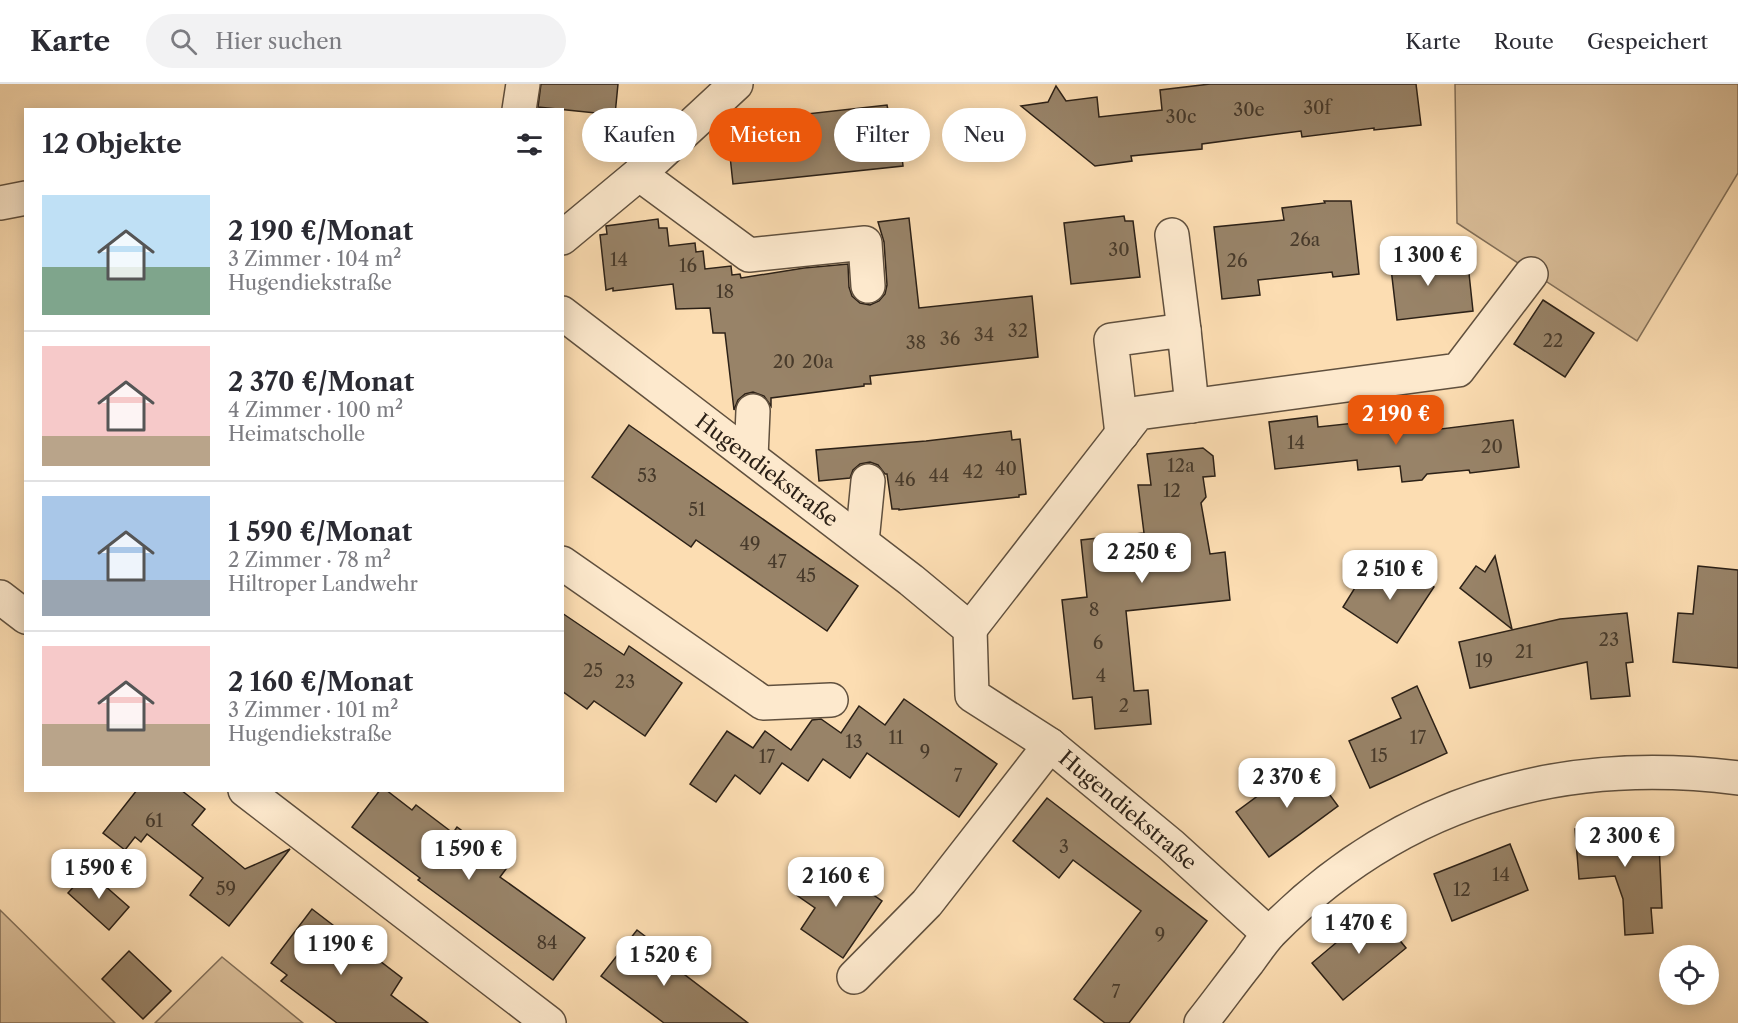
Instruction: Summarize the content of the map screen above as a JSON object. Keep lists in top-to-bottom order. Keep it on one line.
{"streets":{"street":["Hugendiekstraße"]},"house_numbers":["30f","30e","30c","26a","30","14","26","16","18","32","34","36","22","38","20","20a","14","20","12a","40","42","53","44","46","12","51","49","47","45","8","23","6","21","19","25","4","23","2","11","17","13","9","15","17","7","61","3","14","59","12","9","84","7"],"page":{"header":"Karte","search":"Hier suchen","nav":["Karte","Route","Gespeichert"],"chip":["Kaufen","Mieten","Filter","Neu"],"heading":"12 Objekte","list":[{"name":"2 190 €/Monat","note":"3 Zimmer · 104 m² · Hugendiekstraße"},{"name":"2 370 €/Monat","note":"4 Zimmer · 100 m² · Heimatscholle"},{"name":"1 590 €/Monat","note":"2 Zimmer · 78 m² · Hiltroper Landwehr"},{"name":"2 160 €/Monat","note":"3 Zimmer · 101 m² · Hugendiekstraße"}],"price":["1 300 €","2 190 €","2 250 €","2 510 €","2 370 €","2 300 €","1 590 €","1 590 €","2 160 €","1 470 €","1 190 €","1 520 €"]}}
